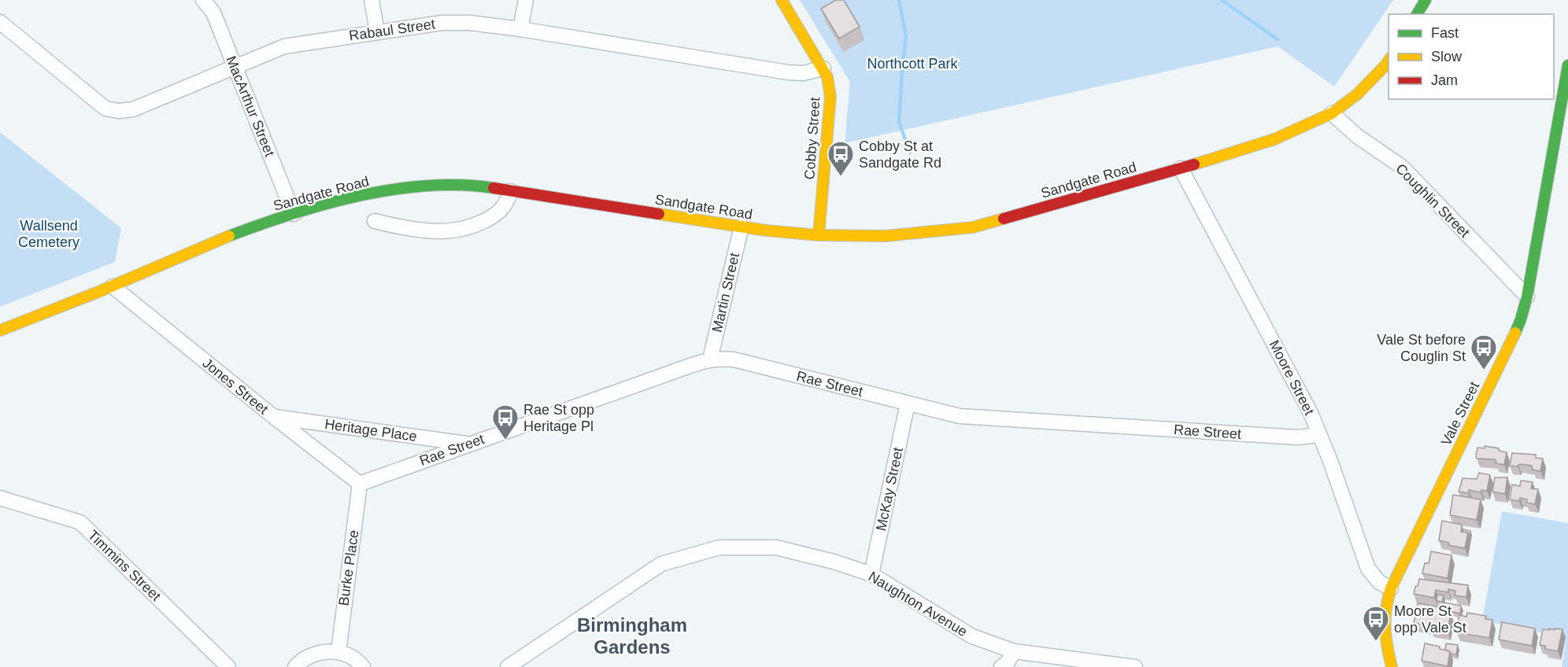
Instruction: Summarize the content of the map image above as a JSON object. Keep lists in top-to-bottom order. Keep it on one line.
{"streets":{"main road":["Cobby Street","Sandgate Road","Vale Street"],"street":["Rabaul Street","MacArthur Street","Coughlin Street","Martin Street","Moore Street","Rae Street","Jones Street","Heritage Place","McKay Street","Timmins Street","Burke Place","Naughton Avenue"]},"crossings":[["Rabaul Street","MacArthur Street"],["Rabaul Street","Cobby Street"],["MacArthur Street","Sandgate Road"],["Cobby Street","Sandgate Road"],["Sandgate Road","Coughlin Street"],["Sandgate Road","Martin Street"],["Sandgate Road","Moore Street"],["Sandgate Road","Jones Street"],["Coughlin Street","Vale Street"],["Martin Street","Rae Street"],["Moore Street","Rae Street"],["Moore Street","Vale Street"],["Rae Street","Jones Street"],["Rae Street","Heritage Place"],["Rae Street","McKay Street"],["Rae Street","Burke Place"],["Jones Street","Heritage Place"],["Jones Street","Burke Place"],["McKay Street","Naughton Avenue"]],"districts":["Birmingham Gardens"],"parks":["Northcott Park","Wallsend Cemetery"],"places":{"bus stop":["Cobby St at Sandgate Rd","Vale St before Couglin St","Rae St opp Heritage Pl","Moore St opp Vale St"]},"legend":["Fast","Slow","Jam"]}
